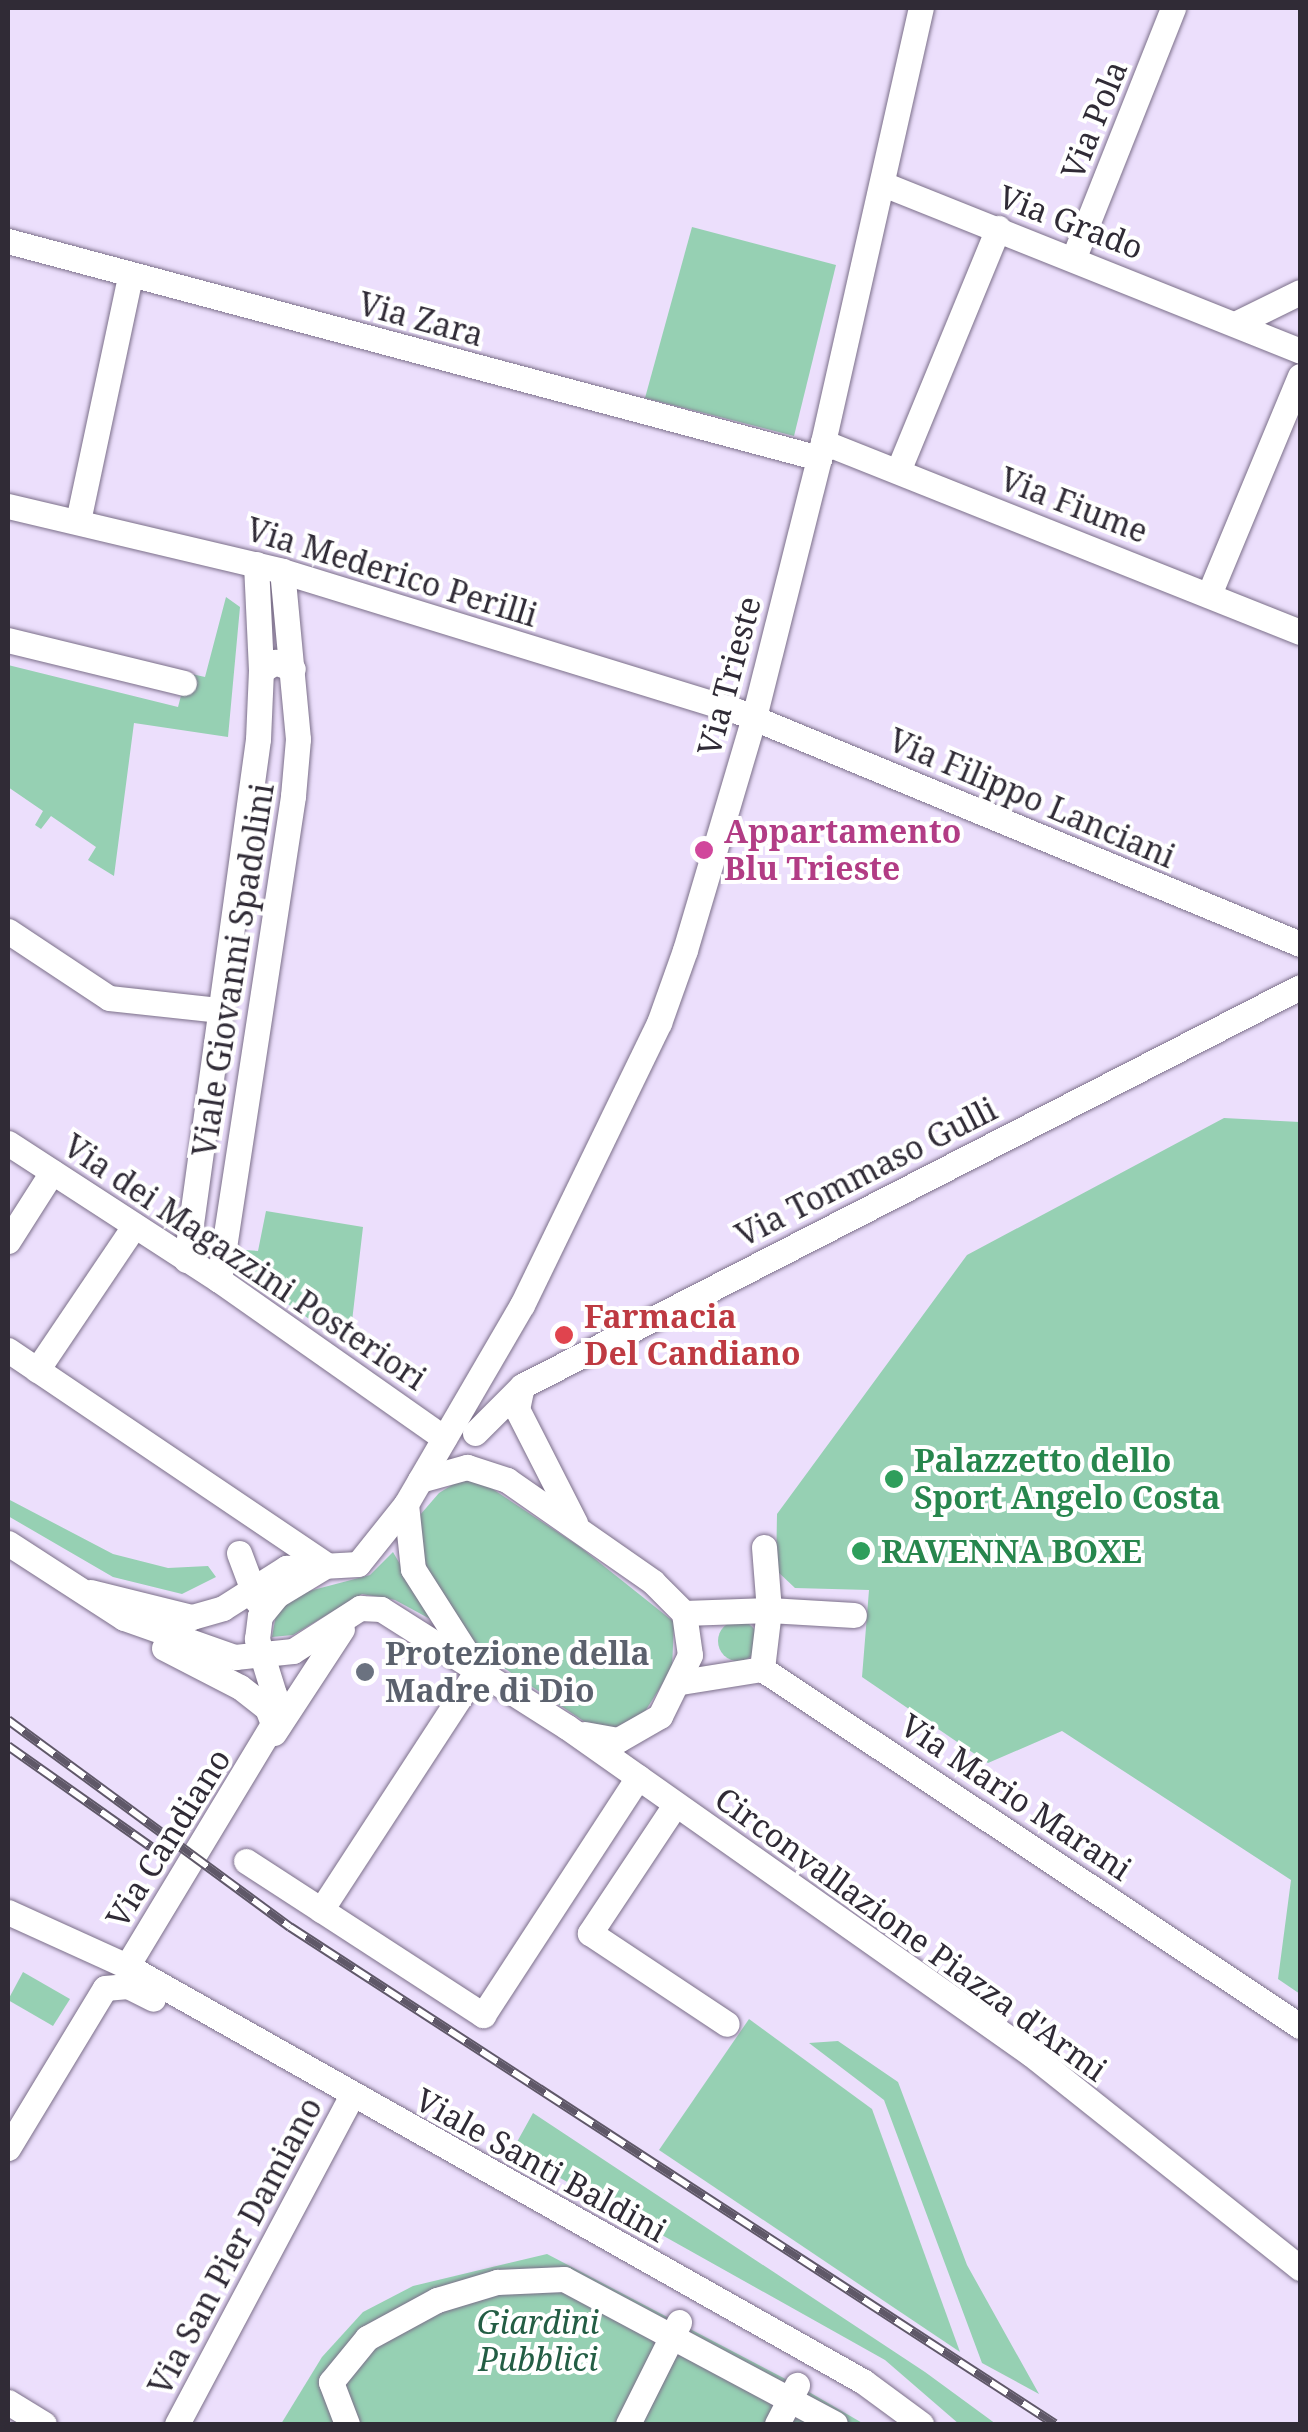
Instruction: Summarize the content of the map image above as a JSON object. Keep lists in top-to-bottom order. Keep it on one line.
{"streets":{"street":["Via Pola","Via Grado","Via Zara","Via Fiume","Via Mederico Perilli","Via Trieste","Via Filippo Lanciani","Viale Giovanni Spadolini","Via Tommaso Gulli","Via dei Magazzini Posteriori","Via Mario Marani","Via Candiano","Circonvallazione Piazza d'Armi","Viale Santi Baldini","Via San Pier Damiano"]},"crossings":[["Via Pola","Via Grado"],["Via Grado","Via Trieste"],["Via Zara","Via Fiume"],["Via Zara","Via Trieste"],["Via Fiume","Via Trieste"],["Via Mederico Perilli","Via Trieste"],["Via Mederico Perilli","Via Filippo Lanciani"],["Via Mederico Perilli","Viale Giovanni Spadolini"],["Via Trieste","Via Filippo Lanciani"],["Via Trieste","Via Tommaso Gulli"],["Via Trieste","Via dei Magazzini Posteriori"],["Viale Giovanni Spadolini","Via dei Magazzini Posteriori"],["Via Candiano","Circonvallazione Piazza d'Armi"],["Via Candiano","Viale Santi Baldini"],["Viale Santi Baldini","Via San Pier Damiano"]],"parks":["Giardini Pubblici"],"places":["Appartamento Blu Trieste","Farmacia Del Candiano","Palazzetto dello Sport Angelo Costa","RAVENNA BOXE","Protezione della Madre di Dio"]}
